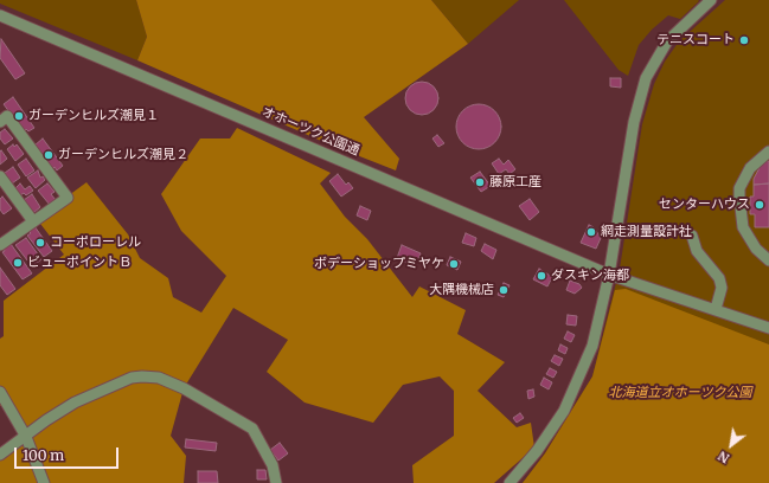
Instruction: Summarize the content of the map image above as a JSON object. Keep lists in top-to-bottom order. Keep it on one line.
{"streets":{"street":["オホーツク公園通"]},"parks":["北海道立オホーツク公園"],"places":["テニスコート","ガーデンヒルズ潮見１","ガーデンヒルズ潮見２","藤原工産","センターハウス","網走測量設計社","コーポローレル","ビューポイントＢ","ボデーショップミヤケ","ダスキン海都","大隅機械店"],"scale_bar":"100 m","north":"bottom left"}
